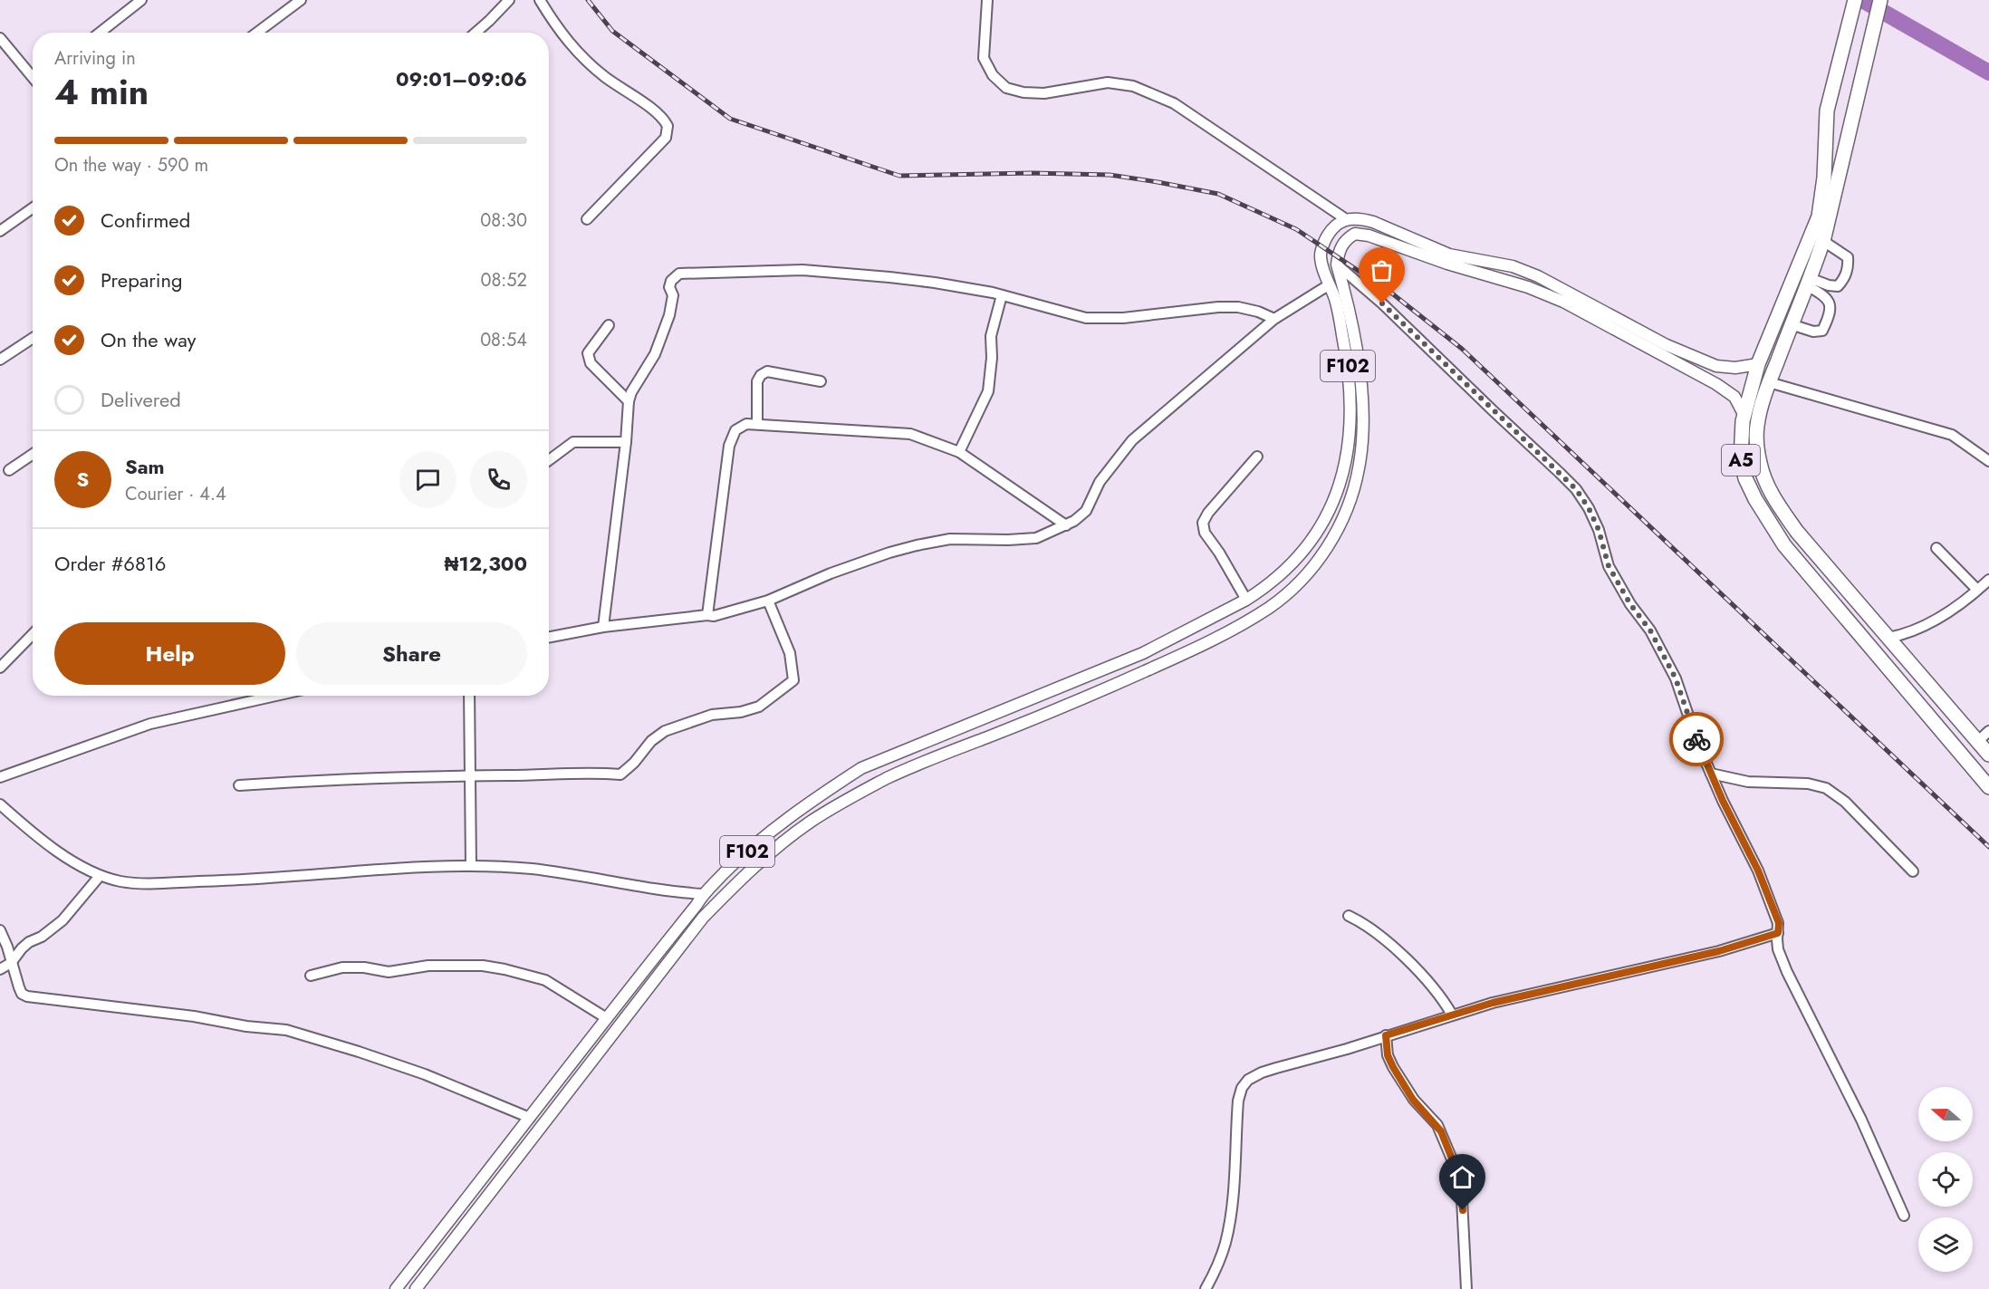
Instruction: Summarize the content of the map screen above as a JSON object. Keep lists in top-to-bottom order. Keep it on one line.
{"streets":{"highway":["A5"],"main road":["F102"]},"north":"left","page":{"heading":["4 min","Arriving in","09:01–09:06"],"panel":["Sam","Courier · 4.4","Order #6816","₦12,300"],"bar":"On the way · 590 m","list":[["Confirmed","08:30"],["Preparing","08:52"],["On the way","08:54"],"Delivered"],"round":"S","buttons":["Help","Share"]}}
